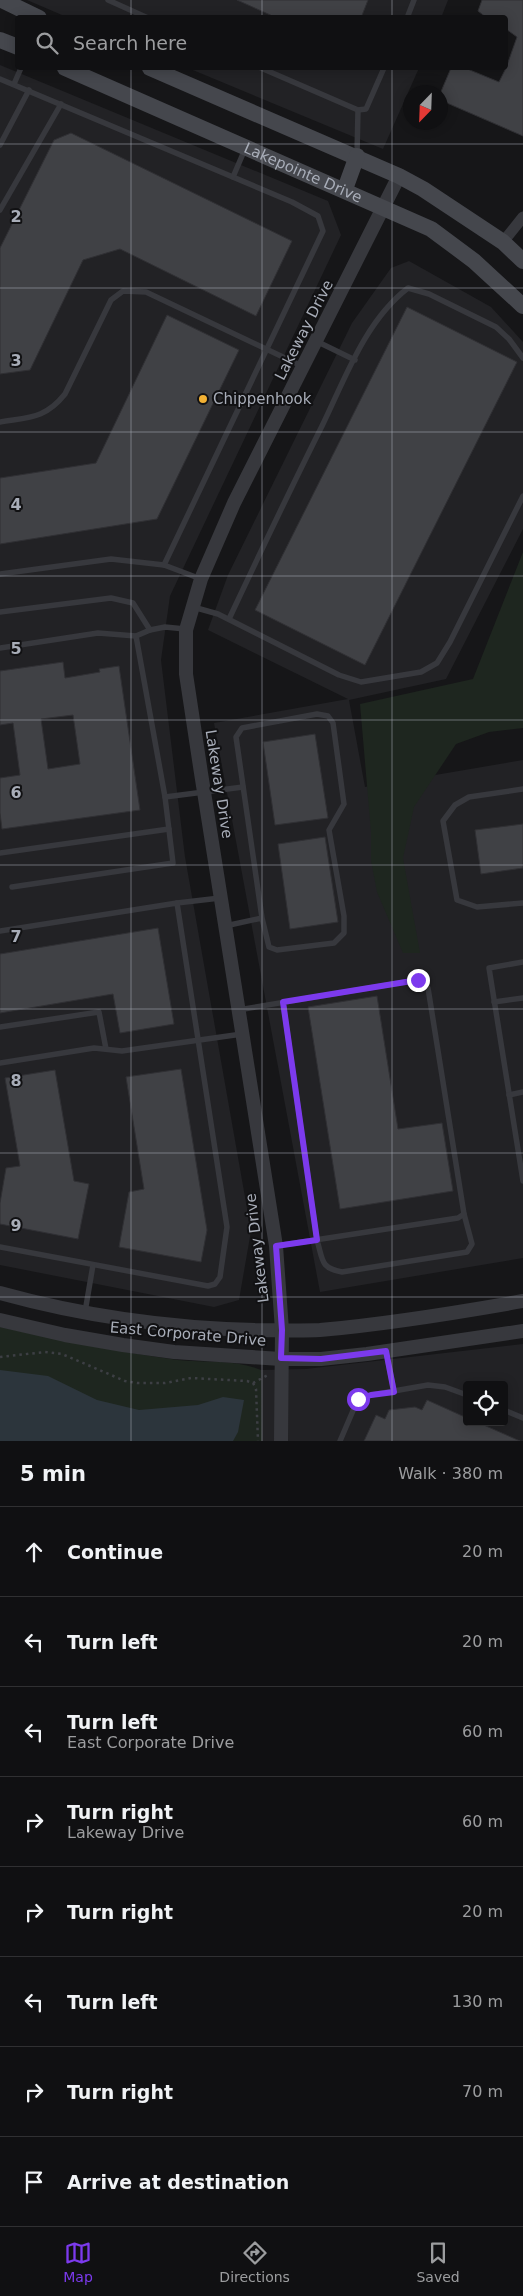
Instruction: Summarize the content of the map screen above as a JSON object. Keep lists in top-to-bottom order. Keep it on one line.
{"streets":{"main road":["Lakepointe Drive"],"street":["Lakeway Drive","East Corporate Drive"]},"crossings":[["Lakepointe Drive","Lakeway Drive"],["Lakeway Drive","East Corporate Drive"]],"places":["Chippenhook"],"north":"bottom left","page":{"search":"Search here","heading":["5 min","Walk · 380 m"],"list":[["Continue","20 m"],["Turn left","20 m"],["Turn left","East Corporate Drive","60 m"],["Turn right","Lakeway Drive","60 m"],["Turn right","20 m"],["Turn left","130 m"],["Turn right","70 m"],"Arrive at destination"],"nav":["Map","Directions","Saved"]},"grid":{"rows":["2","3","4","5","6","7","8","9"]}}
